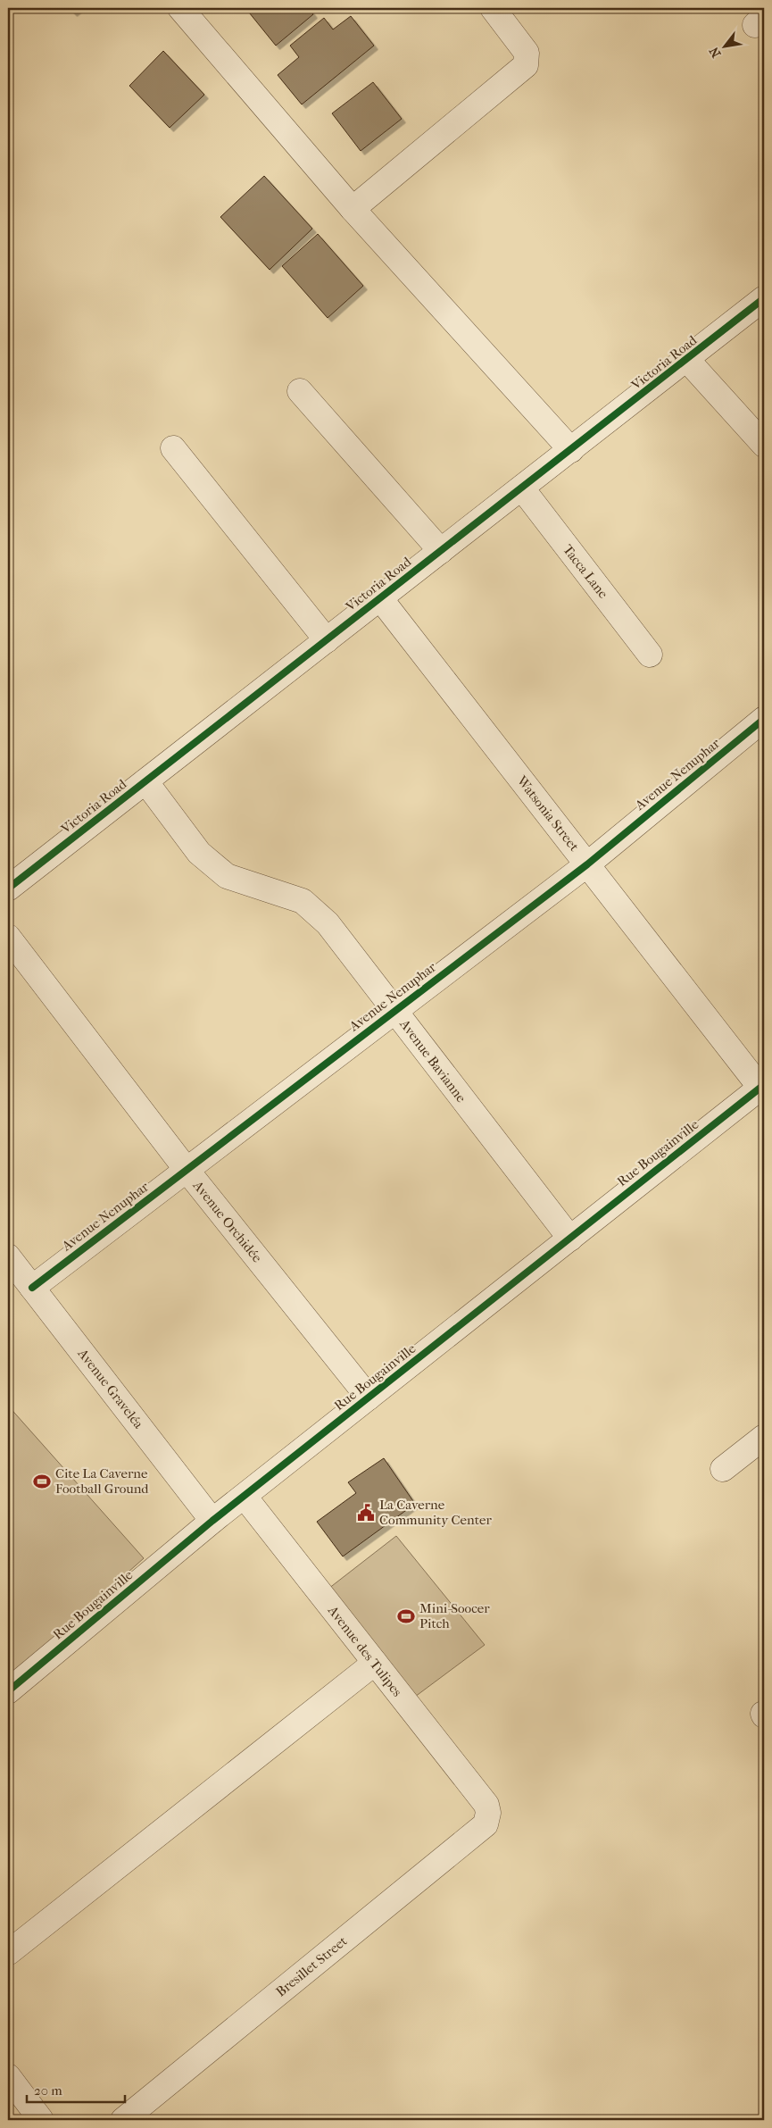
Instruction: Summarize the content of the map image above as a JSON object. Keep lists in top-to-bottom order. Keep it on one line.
{"streets":{"street":["Victoria Road","Tacca Lane","Avenue Nenuphar","Watsonia Street","Avenue Bavianne","Rue Bougainville","Avenue Orchidée","Avenue Graveléa","Avenue des Tulipes","Bresillet Street"]},"crossings":[["Victoria Road","Tacca Lane"],["Victoria Road","Watsonia Street"],["Victoria Road","Avenue Bavianne"],["Avenue Nenuphar","Watsonia Street"],["Avenue Nenuphar","Avenue Bavianne"],["Avenue Nenuphar","Avenue Orchidée"],["Avenue Nenuphar","Avenue Graveléa"],["Watsonia Street","Rue Bougainville"],["Avenue Bavianne","Rue Bougainville"],["Rue Bougainville","Avenue Orchidée"],["Rue Bougainville","Avenue Graveléa"],["Rue Bougainville","Avenue des Tulipes"],["Avenue des Tulipes","Bresillet Street"]],"places":{"sports":["Cite La Caverne Football Ground","Mini-Soocer Pitch"],"public building":["La Caverne Community Center"]},"scale_bar":"20 m","north":"bottom left"}
